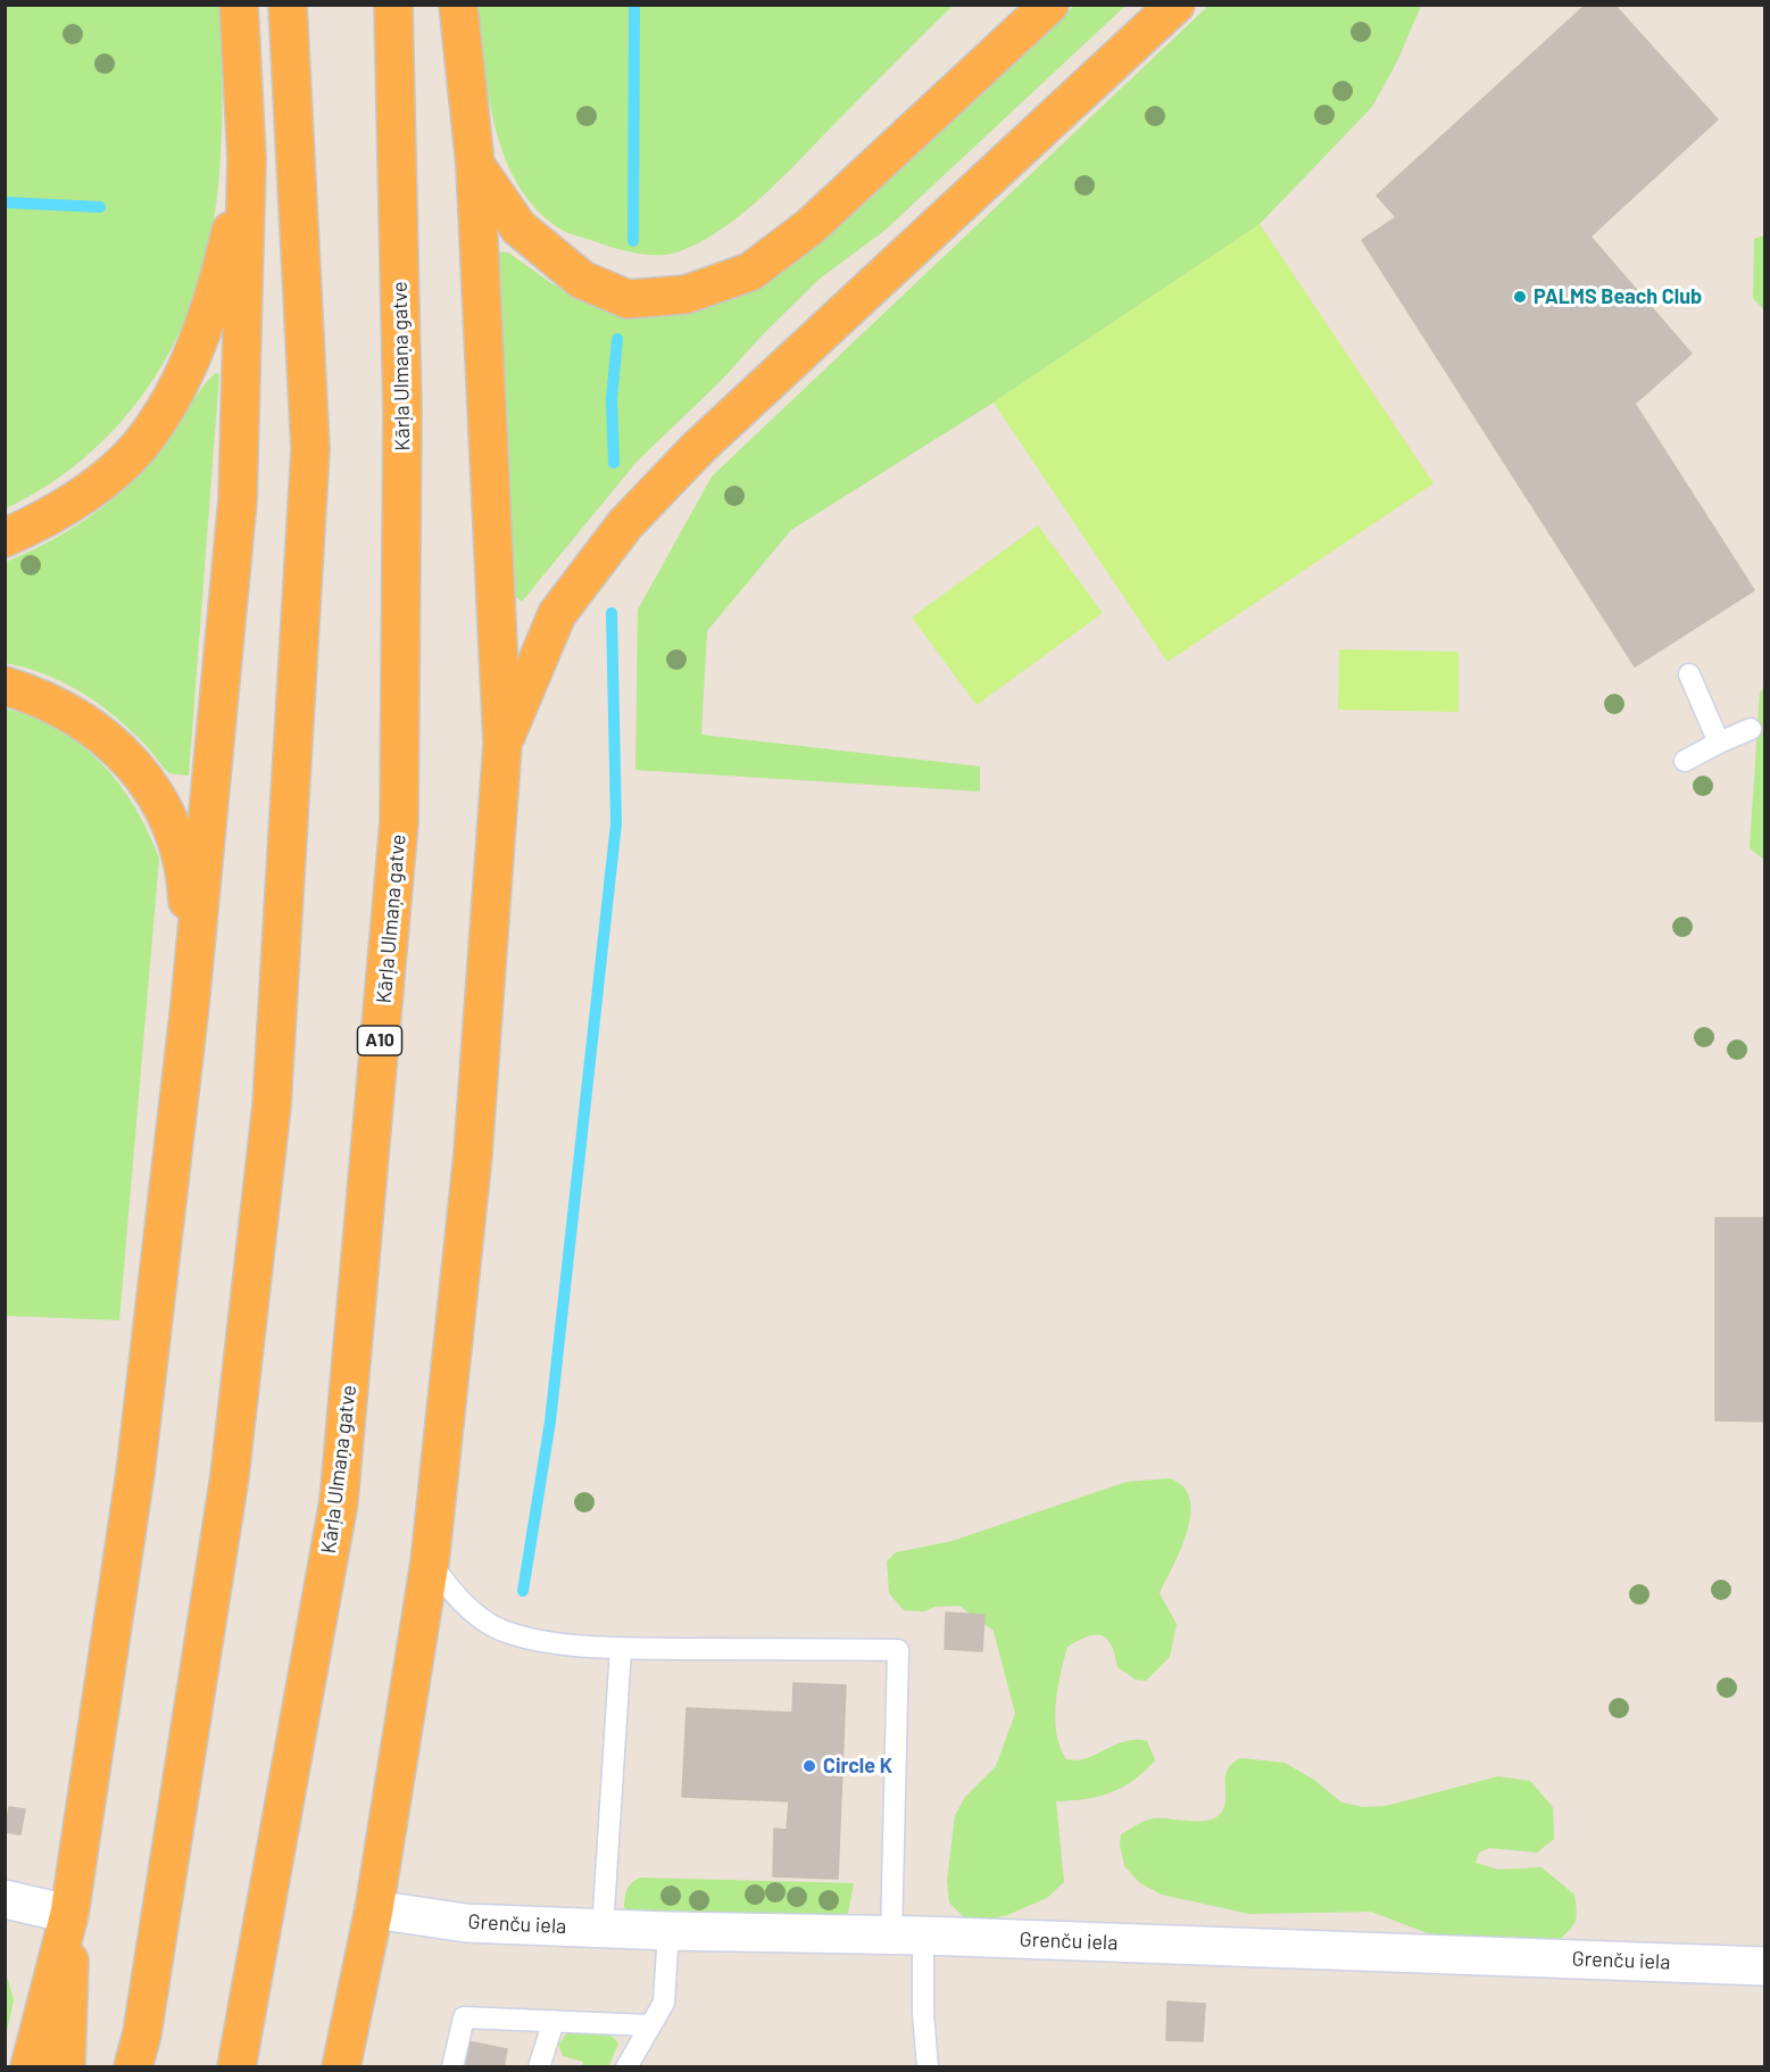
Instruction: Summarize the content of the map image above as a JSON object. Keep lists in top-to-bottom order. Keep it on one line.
{"streets":{"highway":["Kārļa Ulmaņa gatve","A10"],"street":["Grenču iela"]},"places":["PALMS Beach Club","Circle K"]}
